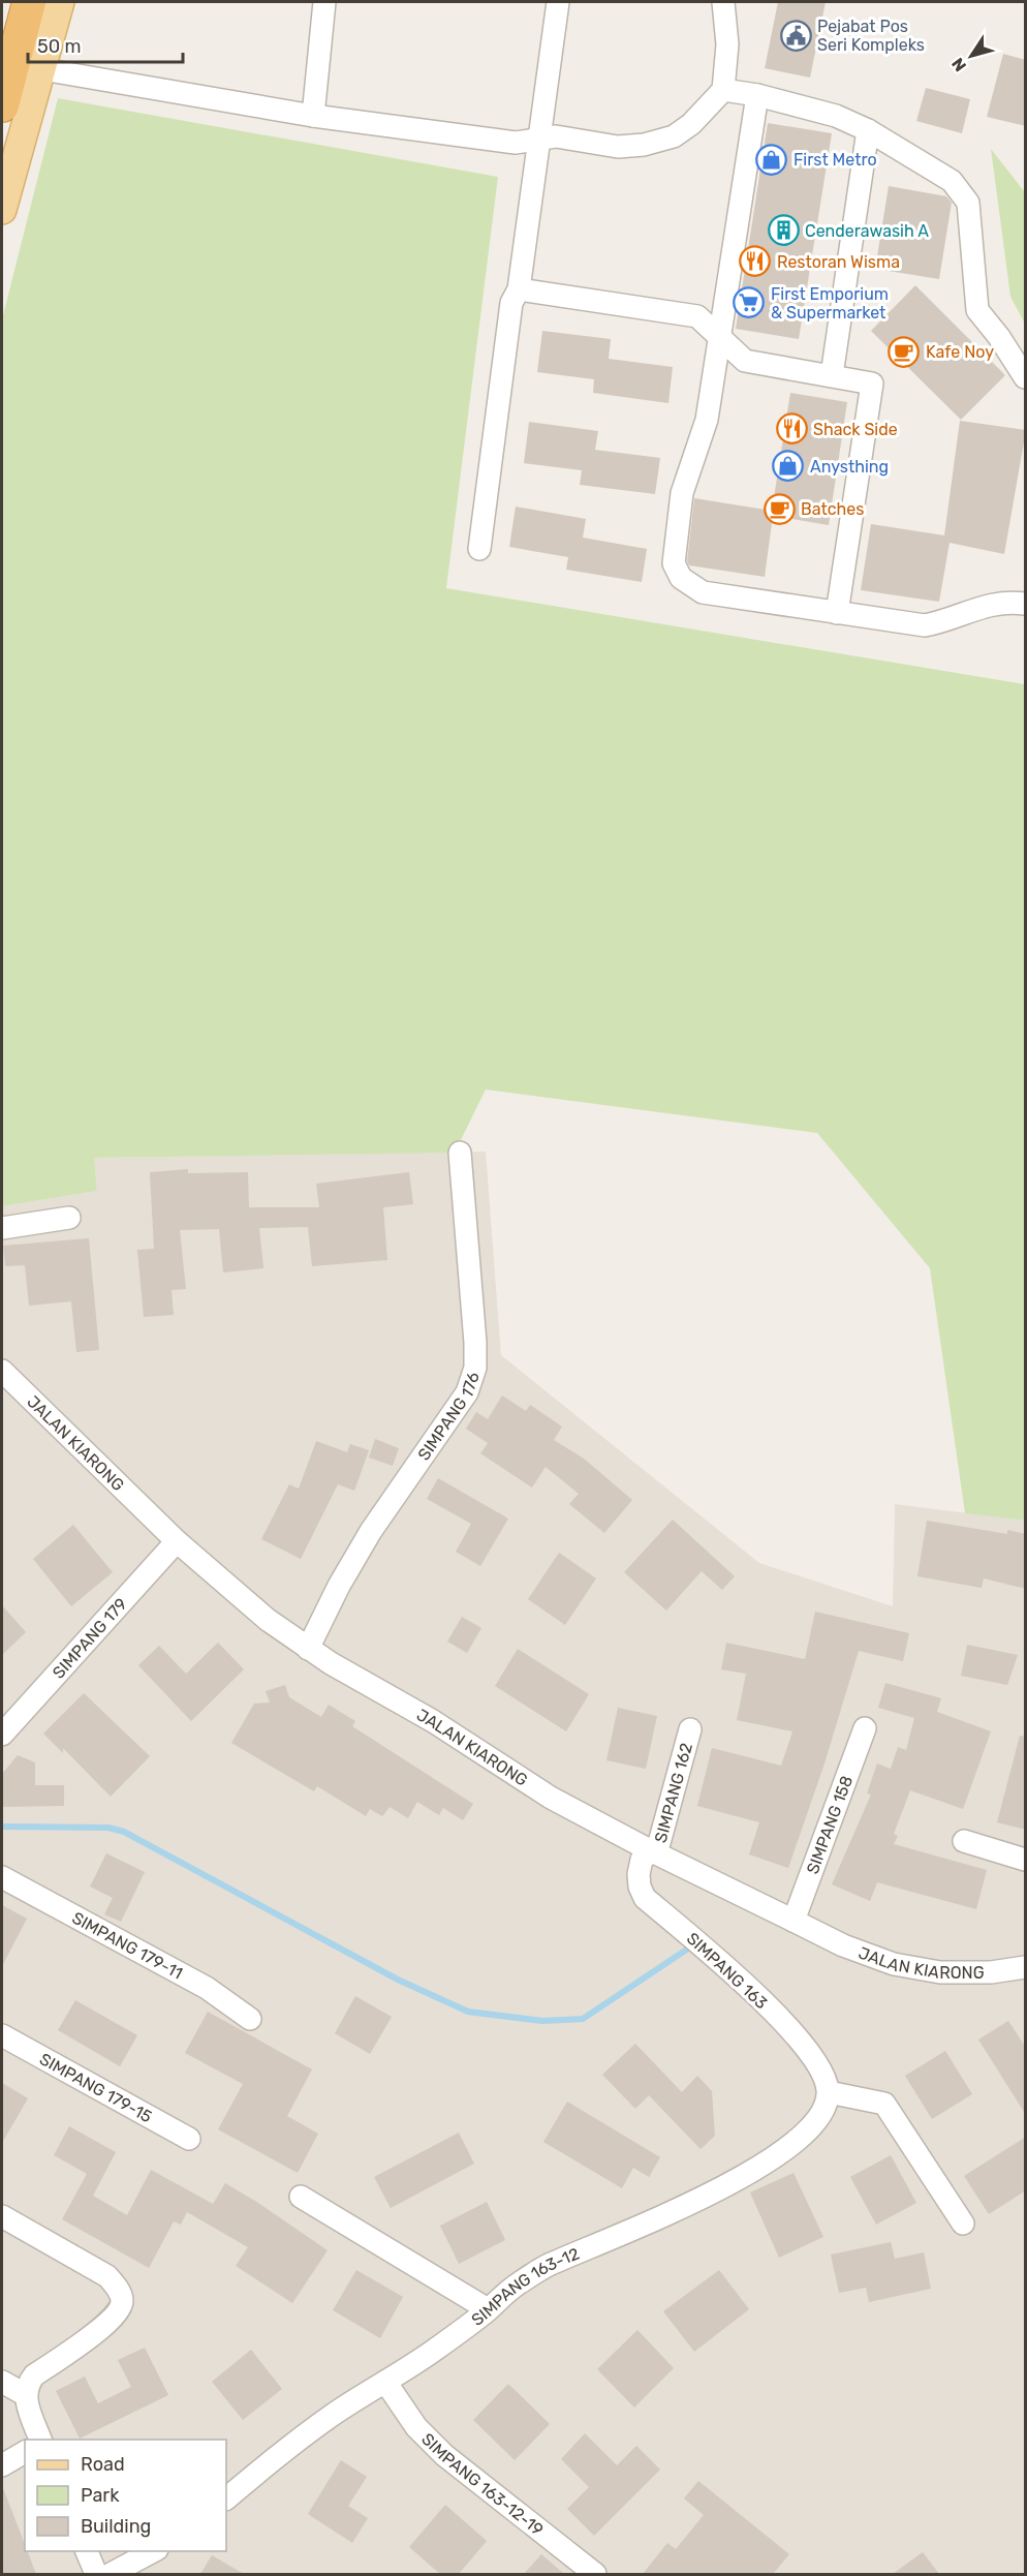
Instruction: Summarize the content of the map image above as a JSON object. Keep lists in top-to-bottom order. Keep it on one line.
{"streets":{"street":["SIMPANG 176","JALAN KIARONG","SIMPANG 179","SIMPANG 162","SIMPANG 158","SIMPANG 179-11","SIMPANG 163","SIMPANG 179-15","SIMPANG 163-12","SIMPANG 163-12-19"]},"crossings":[["SIMPANG 176","JALAN KIARONG"],["JALAN KIARONG","SIMPANG 179"],["JALAN KIARONG","SIMPANG 162"],["JALAN KIARONG","SIMPANG 158"],["JALAN KIARONG","SIMPANG 163"],["SIMPANG 162","SIMPANG 163"],["SIMPANG 163","SIMPANG 163-12"],["SIMPANG 163-12","SIMPANG 163-12-19"]],"places":{"public building":["Pejabat Pos Seri Kompleks"],"shop":["First Metro","Anysthing"],"building":["Cenderawasih A"],"restaurant":["Restoran Wisma","Shack Side"],"supermarket":["First Emporium & Supermarket"],"cafe":["Kafe Noy","Batches"]},"legend":["Road","Park","Building"],"scale_bar":"50 m","north":"bottom left"}
